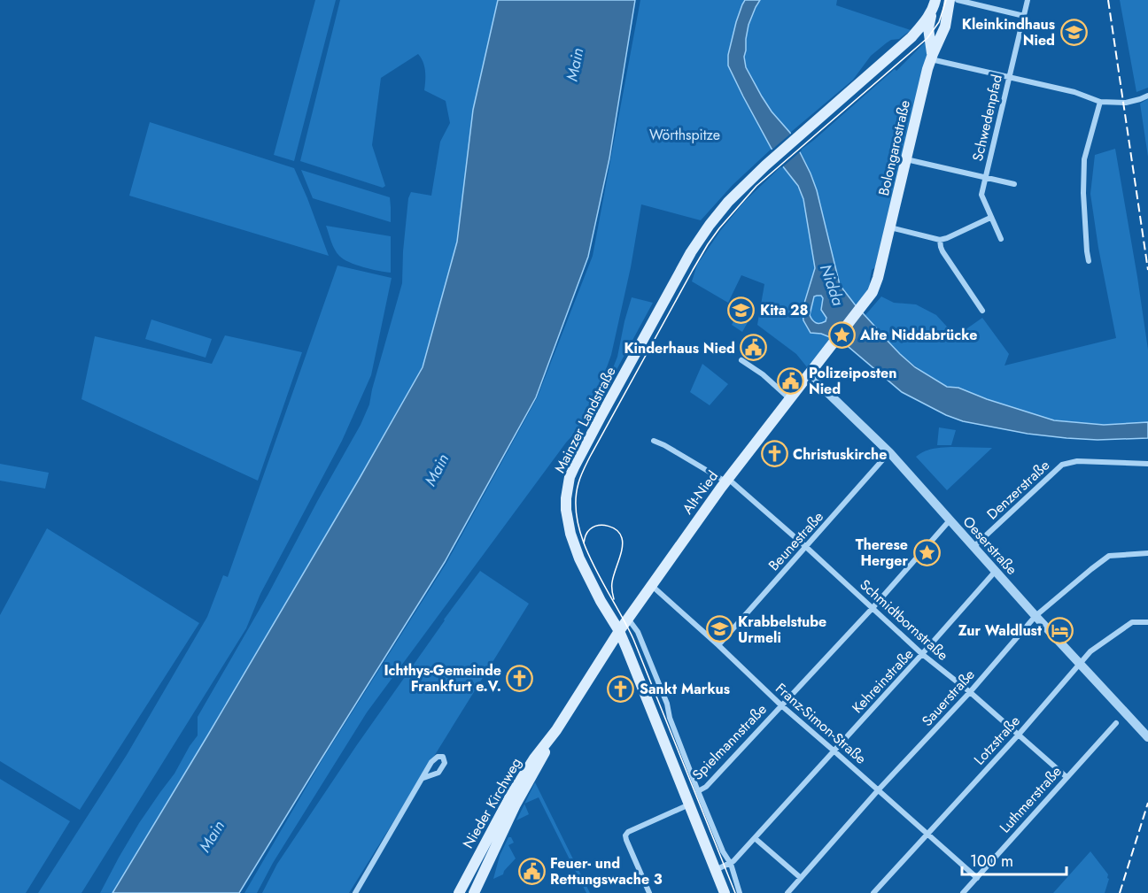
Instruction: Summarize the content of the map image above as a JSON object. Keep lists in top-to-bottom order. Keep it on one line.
{"streets":{"main road":["Bolongarostraße","Mainzer Landstraße","Alt-Nied","Nieder Kirchweg"],"street":["Schwedenpfad","Denzerstraße","Beunestraße","Oeserstraße","Schmidtbornstraße","Kehreinstraße","Sauerstraße","Franz-Simon-Straße","Lotzstraße","Spielmannstraße","Luthmerstraße"]},"crossings":[["Bolongarostraße","Alt-Nied"],["Bolongarostraße","Oeserstraße"],["Mainzer Landstraße","Alt-Nied"],["Mainzer Landstraße","Kehreinstraße"],["Mainzer Landstraße","Nieder Kirchweg"],["Denzerstraße","Oeserstraße"],["Alt-Nied","Oeserstraße"],["Alt-Nied","Schmidtbornstraße"],["Alt-Nied","Franz-Simon-Straße"],["Alt-Nied","Nieder Kirchweg"],["Beunestraße","Oeserstraße"],["Beunestraße","Schmidtbornstraße"],["Beunestraße","Franz-Simon-Straße"],["Oeserstraße","Kehreinstraße"],["Oeserstraße","Sauerstraße"],["Oeserstraße","Lotzstraße"],["Oeserstraße","Spielmannstraße"],["Schmidtbornstraße","Kehreinstraße"],["Schmidtbornstraße","Sauerstraße"],["Schmidtbornstraße","Lotzstraße"],["Schmidtbornstraße","Spielmannstraße"],["Schmidtbornstraße","Luthmerstraße"],["Kehreinstraße","Franz-Simon-Straße"],["Sauerstraße","Franz-Simon-Straße"],["Franz-Simon-Straße","Lotzstraße"],["Franz-Simon-Straße","Spielmannstraße"],["Franz-Simon-Straße","Luthmerstraße"]],"water":["Main","Nidda"],"parks":["Wörthspitze"],"places":{"school or university":["Kleinkindhaus Nied","Kita 28","Krabbelstube Urmeli"],"place":["Alte Niddabrücke","Therese Herger"],"public building":["Kinderhaus Nied","Polizeiposten Nied","Feuer- und Rettungswache 3"],"church":["Christuskirche","Ichthys-Gemeinde Frankfurt e.V.","Sankt Markus"],"hotel":["Zur Waldlust"]},"scale_bar":"100 m"}
